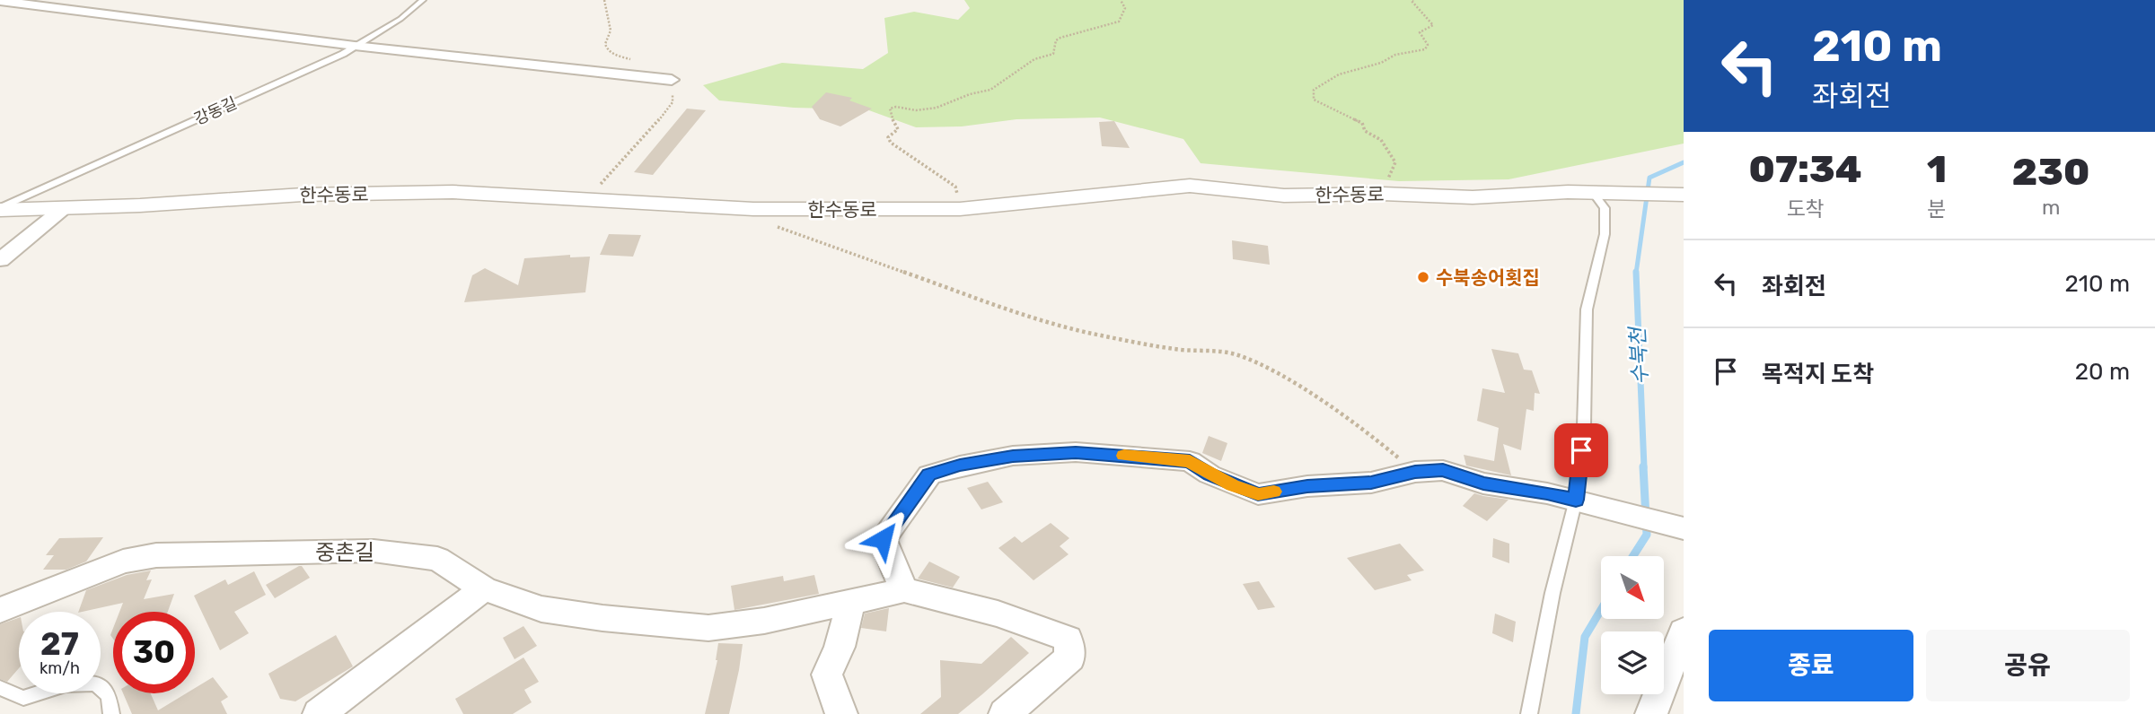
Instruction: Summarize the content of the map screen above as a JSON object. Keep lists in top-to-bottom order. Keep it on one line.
{"streets":{"street":["한수동로","중촌길"],"lane":["강동길"]},"crossings":[["강동길","한수동로"]],"water":["수북천"],"places":["수북송어횟집"],"north":"bottom right","page":{"turn":["210 m","좌회전"],"eta":["07:34","도착","1","분","230","m"],"list":[{"name":"좌회전","value":"210 m"},{"name":"목적지 도착","value":"20 m"}],"speed":"27 km/h","limit":"30","buttons":["종료","공유"]}}
